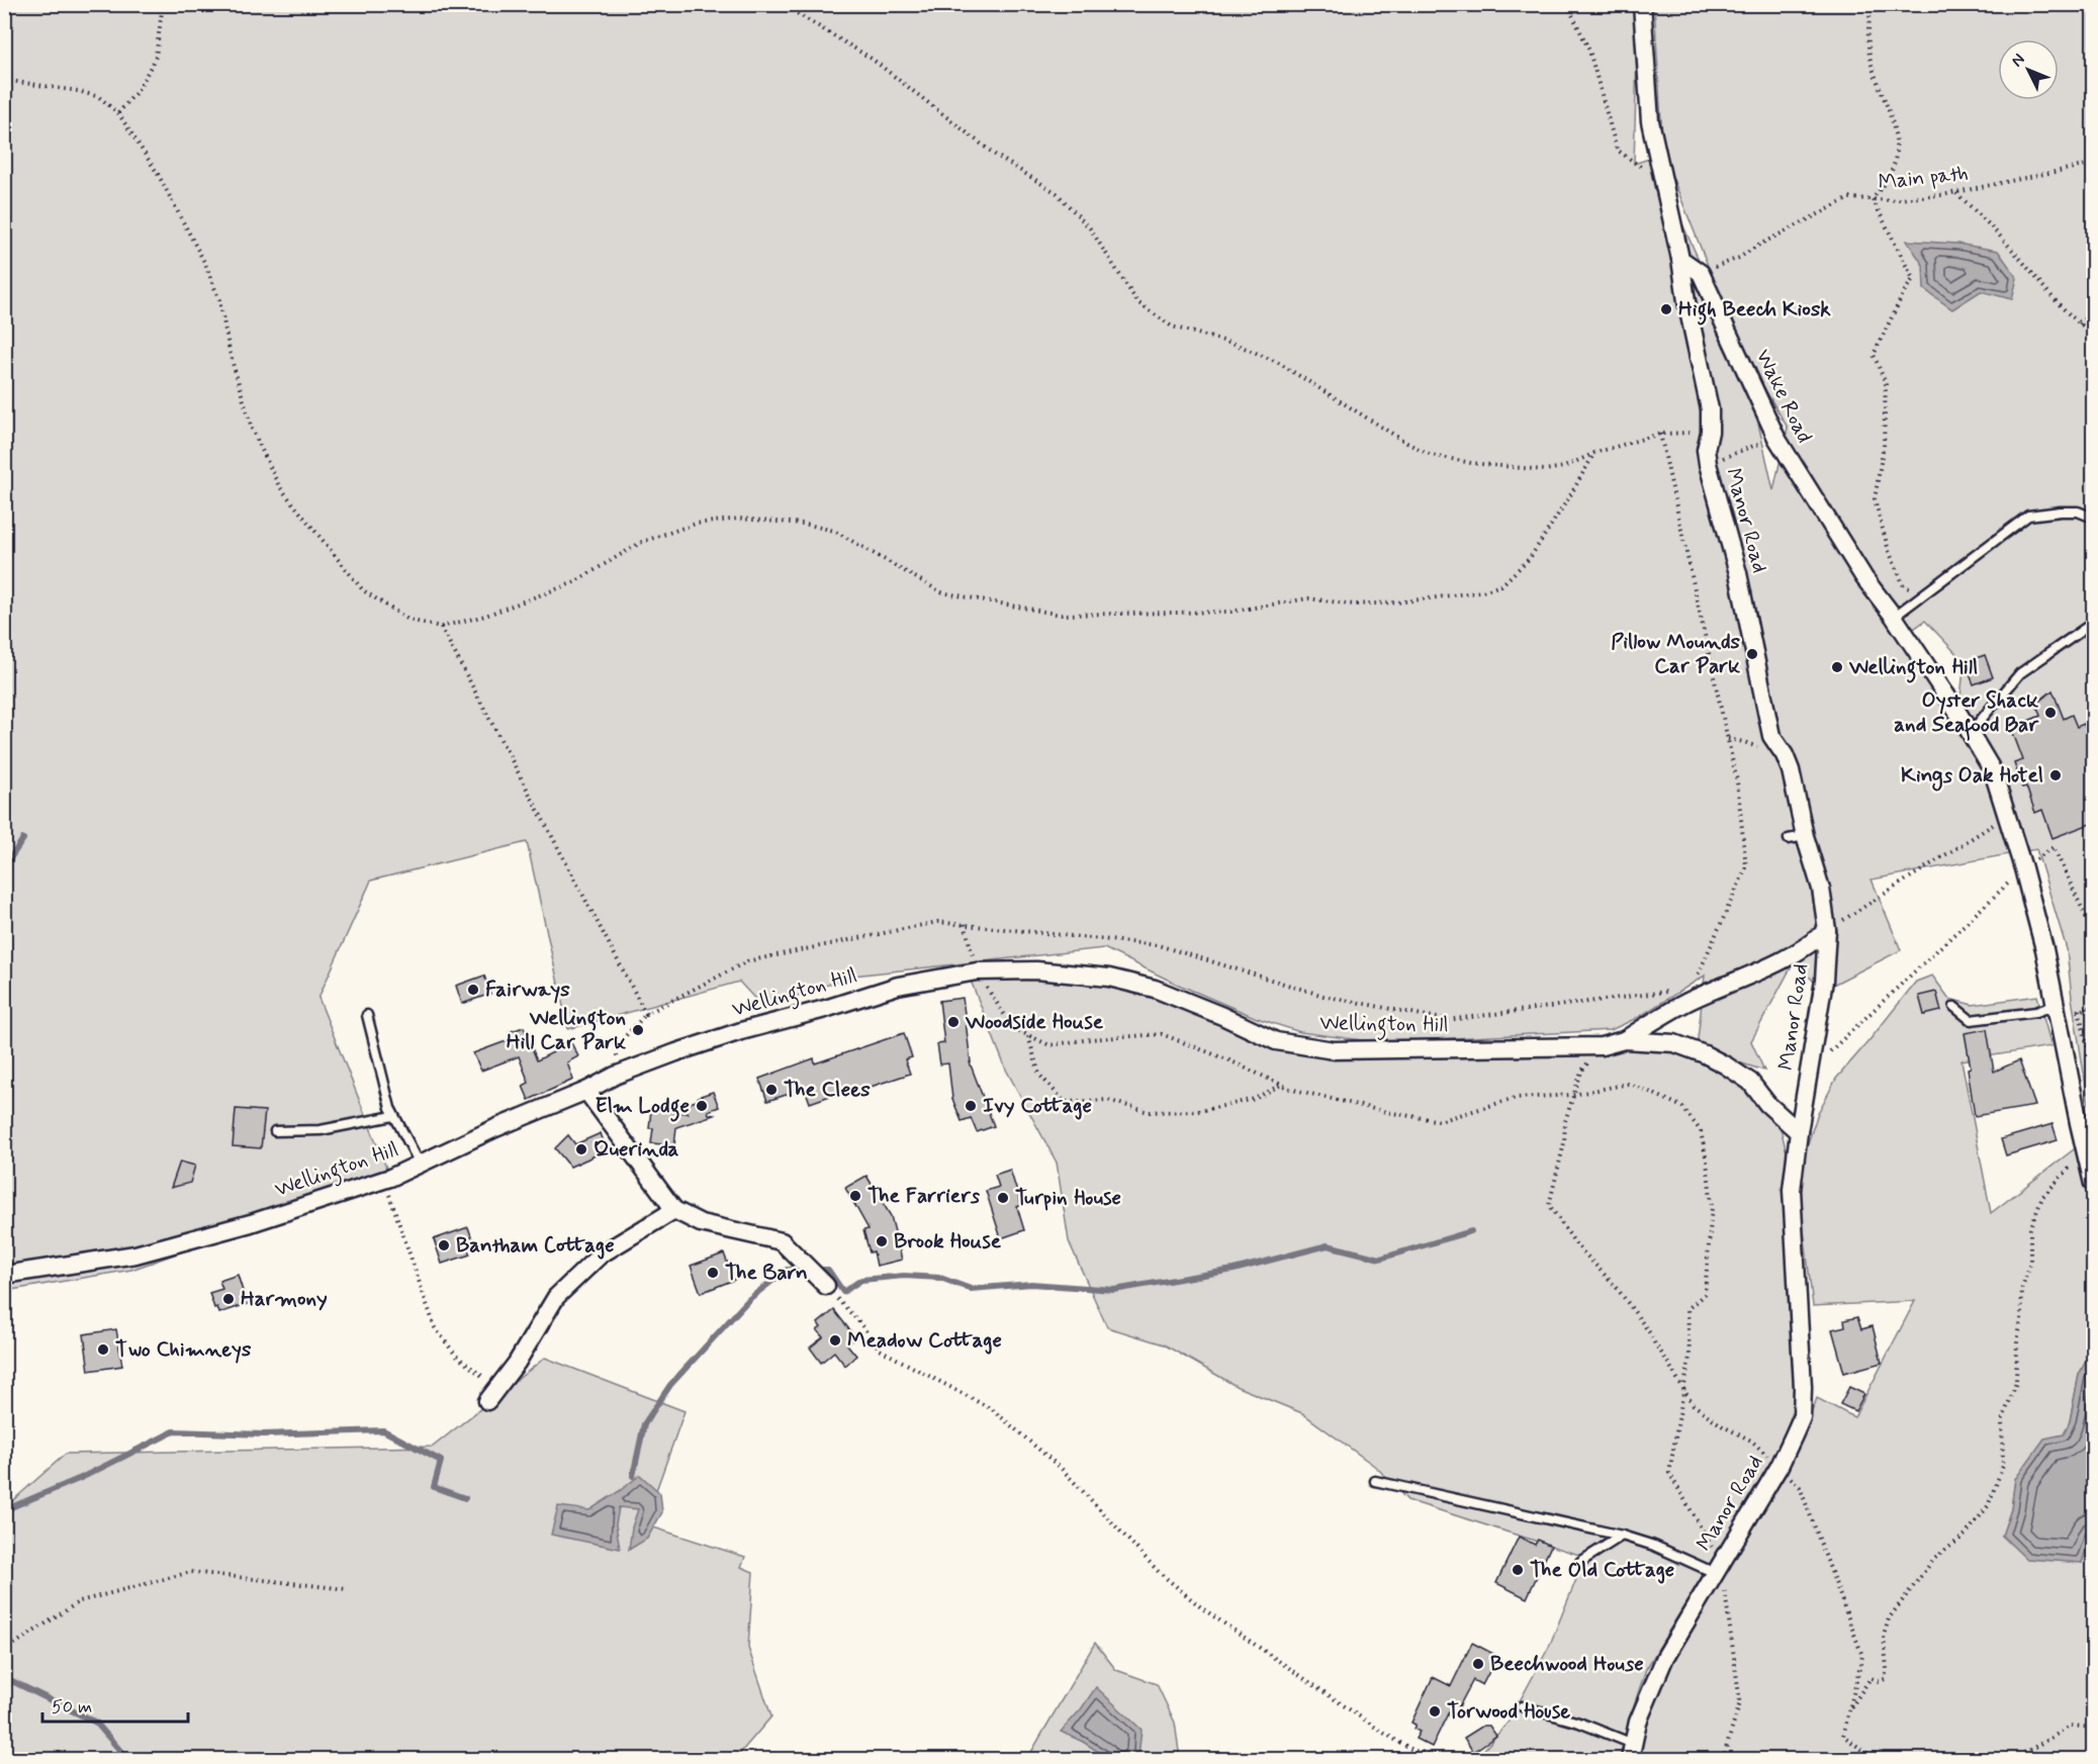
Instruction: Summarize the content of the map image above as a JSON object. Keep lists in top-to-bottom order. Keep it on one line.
{"streets":{"street":["Wake Road","Manor Road","Wellington Hill"],"path":["Main path"]},"crossings":[["Main path","Wake Road"],["Manor Road","Wellington Hill"]],"places":["High Beech Kiosk","Pillow Mounds Car Park","Wellington Hill","Oyster Shack and Seafood Bar","Kings Oak Hotel","Fairways","Woodside House","Wellington Hill Car Park","The Clees","Elm Lodge","Ivy Cottage","Querinda","The Farriers","Turpin House","Brook House","Bantham Cottage","The Barn","Harmony","Meadow Cottage","Two Chimneys","The Old Cottage","Beechwood House","Torwood House"],"scale_bar":"50 m","north":"top left"}
